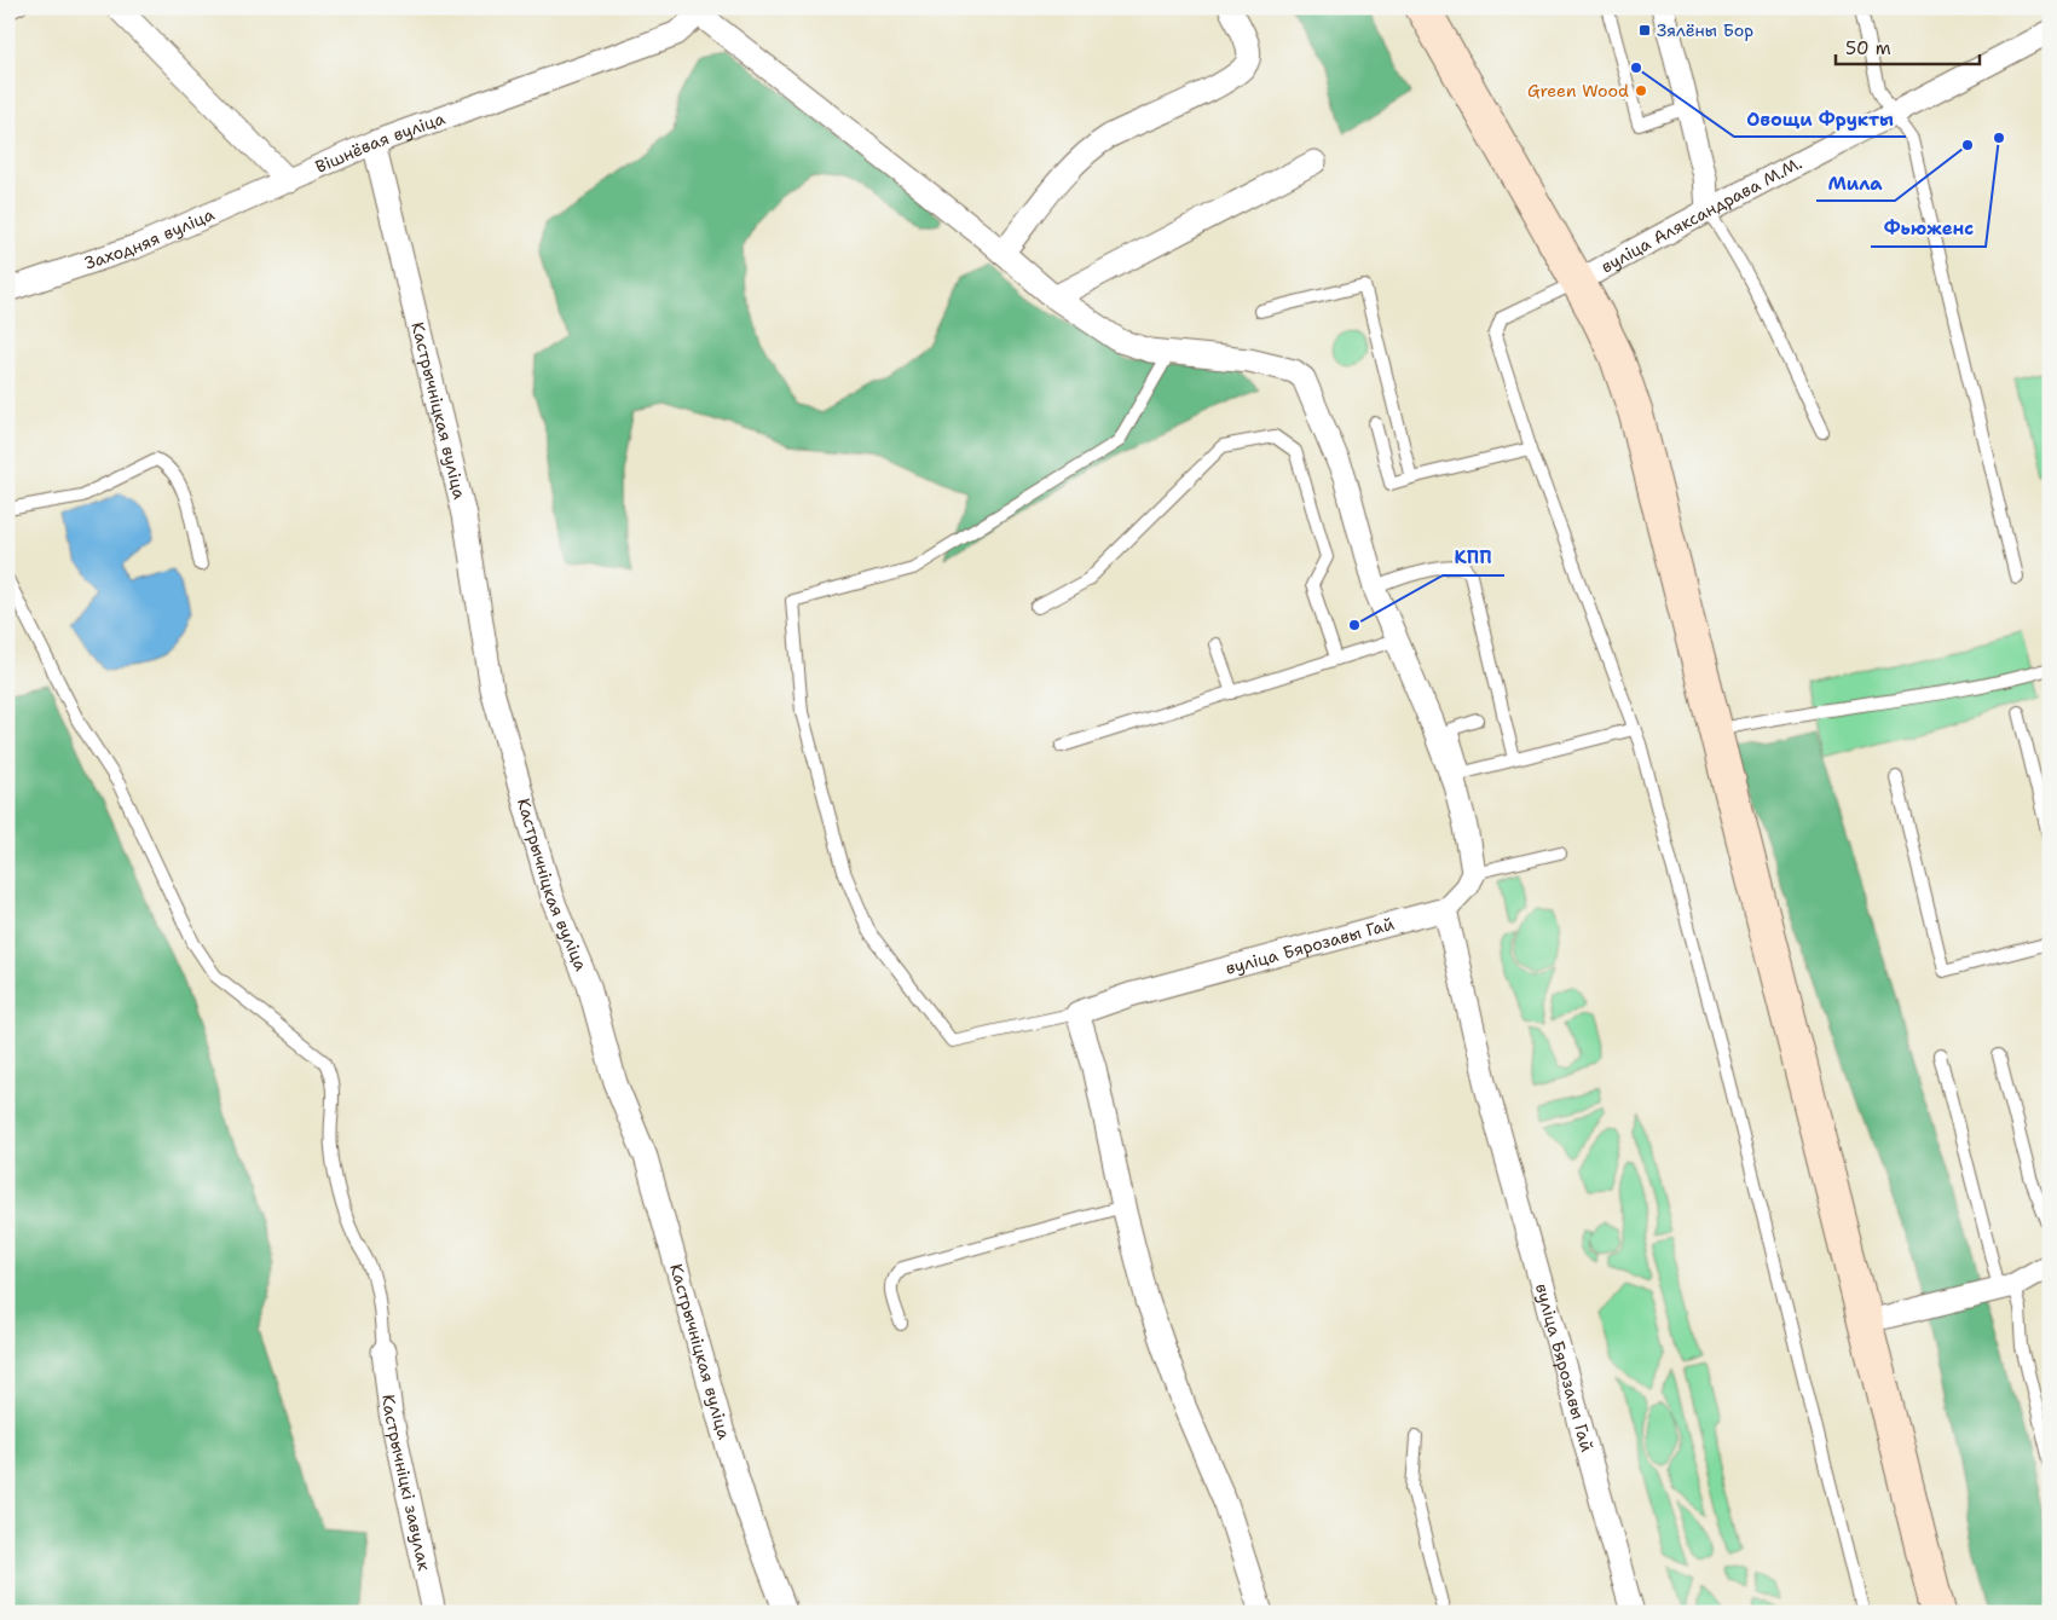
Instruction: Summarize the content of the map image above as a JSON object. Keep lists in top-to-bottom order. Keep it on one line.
{"streets":{"street":["Вішнёвая вуліца","вуліца Аляксандрава М.М.","Заходняя вуліца","Кастрычніцкая вуліца","вуліца Бярозавы Гай","Кастрычніцкі завулак"]},"crossings":[["Вішнёвая вуліца","Заходняя вуліца"],["Вішнёвая вуліца","Кастрычніцкая вуліца"]],"places":{"transit":["Зялёны Бор"],"other":["Овощи Фрукты","Green Wood","Фьюженс","Мила","КПП"]},"scale_bar":"50 m"}
